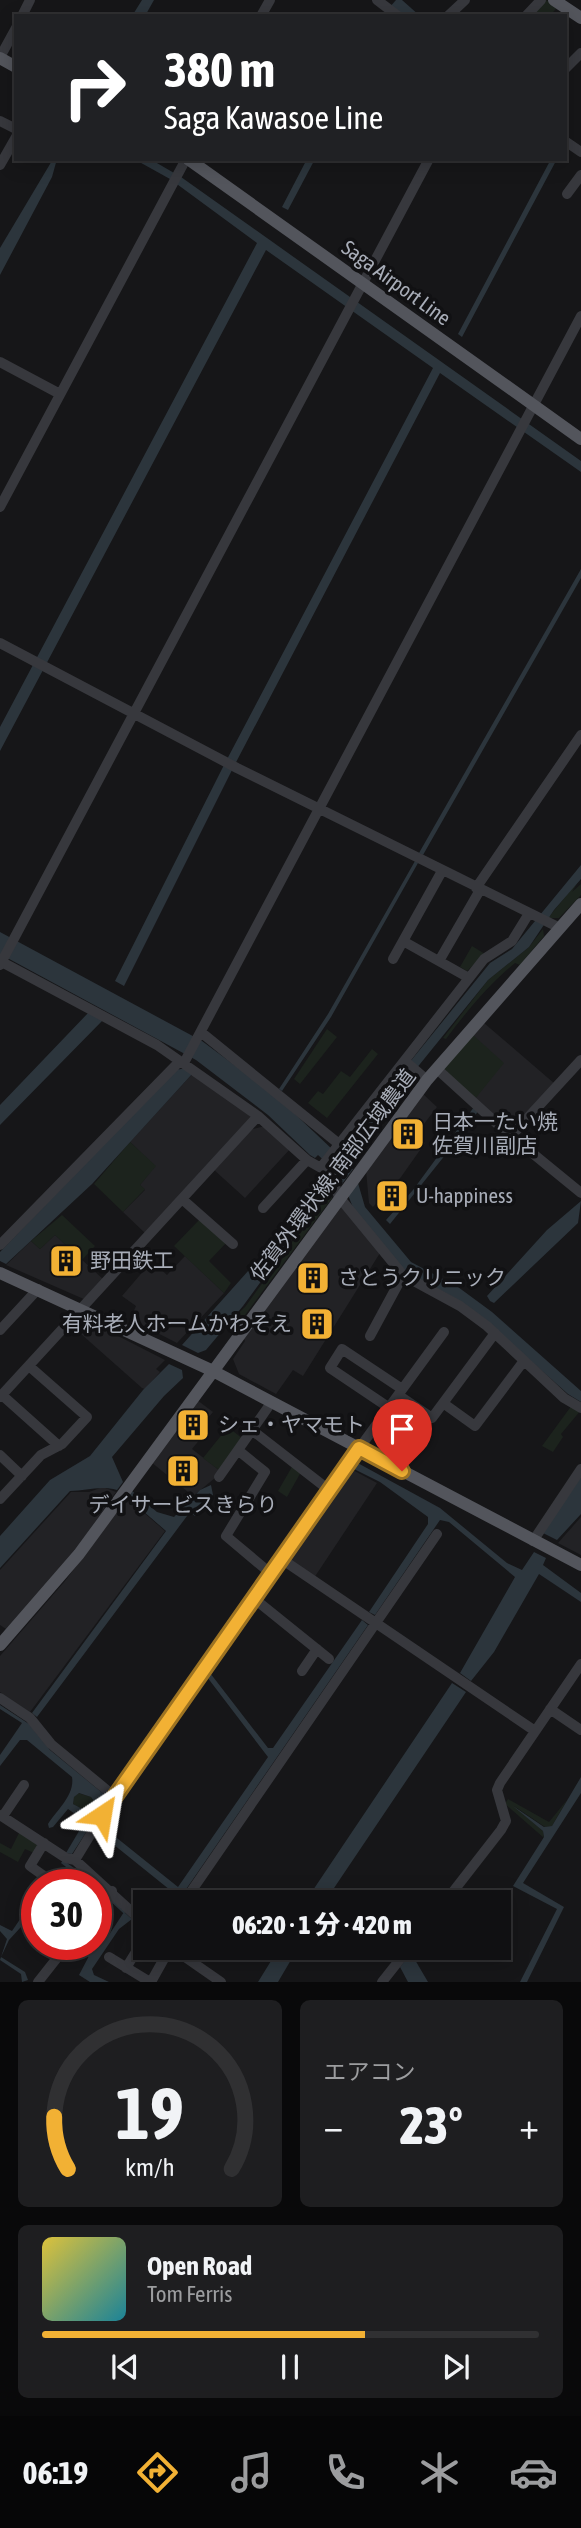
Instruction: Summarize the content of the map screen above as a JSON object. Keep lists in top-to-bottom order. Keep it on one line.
{"streets":{"main road":["Saga Airport Line","佐賀外環状線; 南部広域農道"]},"places":{"building":["日本一たい焼 佐賀川副店","U-happiness","野田鉄工","さとうクリニック","有料老人ホームかわそえ","シェ・ヤマモト","デイサービスきらり"]},"page":{"turn":["380 m","Saga Kawasoe Line"],"limit":"30","trip":"06:20 · 1 分 · 420 m","tile":"エアコン","heat":["−","23°","+"],"song":["Open Road","Tom Ferris"],"tabs":"06:19","gauge":["19","km/h"]}}
